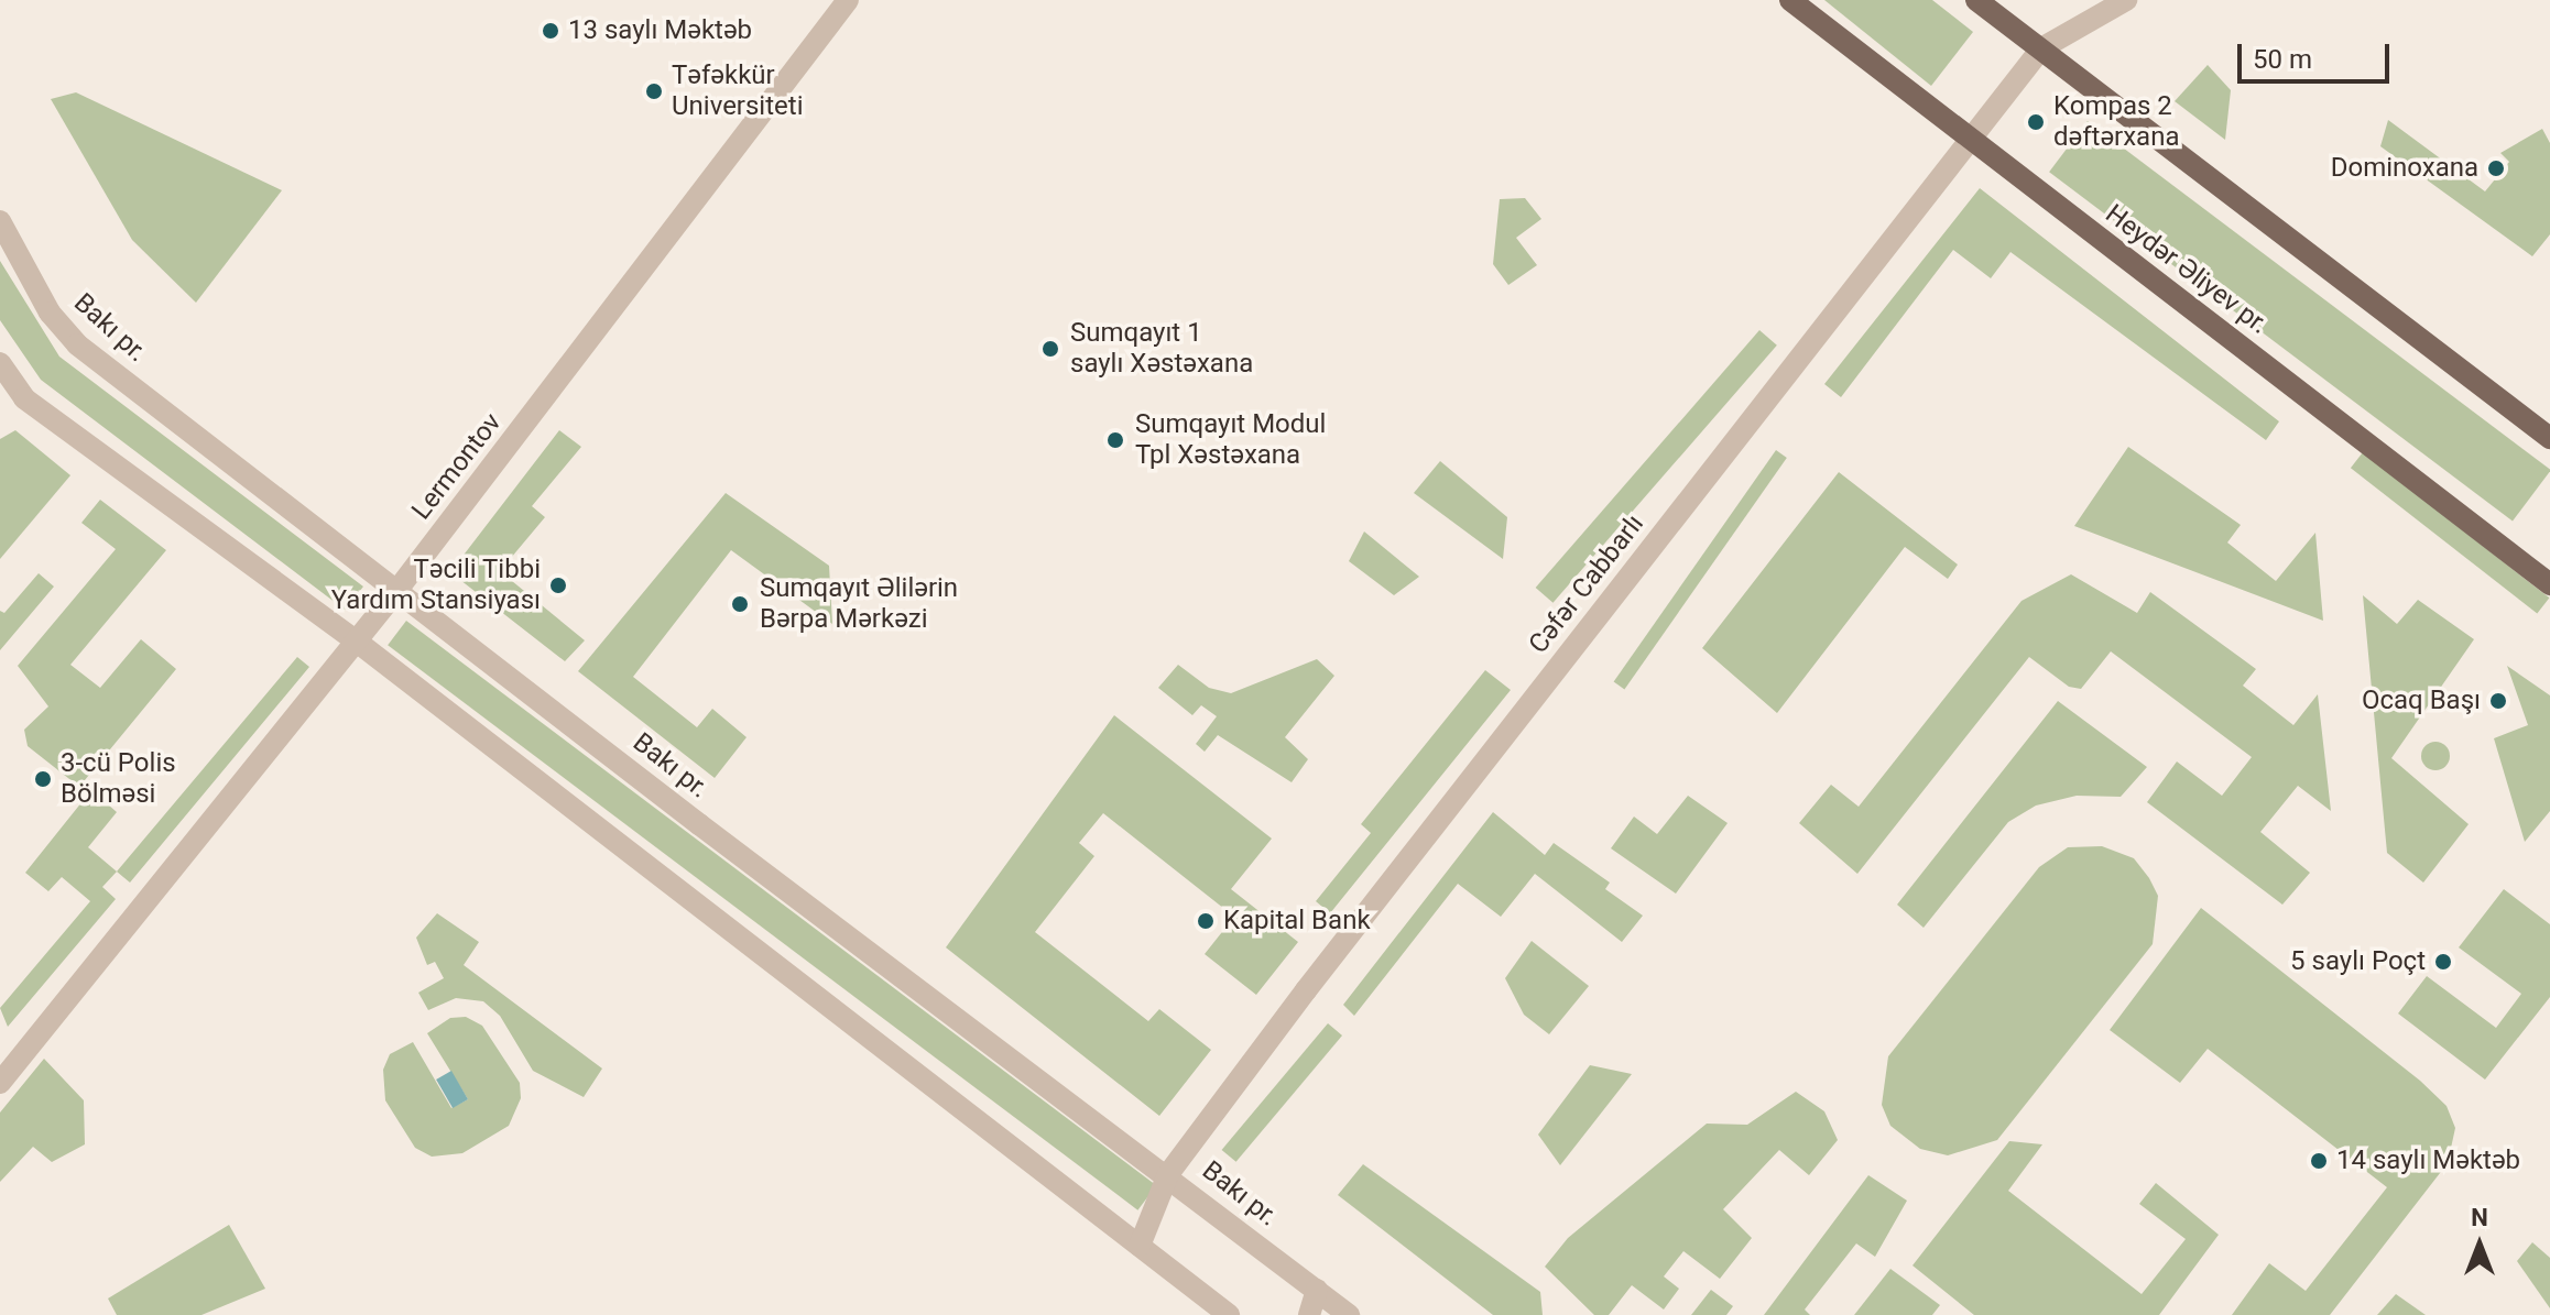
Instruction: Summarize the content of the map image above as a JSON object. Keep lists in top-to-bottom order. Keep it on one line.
{"streets":{"main road":["Heydər Əliyev pr."],"street":["Bakı pr.","Lermontov","Cəfər Cabbarlı"]},"crossings":[["Heydər Əliyev pr.","Cəfər Cabbarlı"],["Bakı pr.","Lermontov"],["Bakı pr.","Cəfər Cabbarlı"]],"places":["13 saylı Məktəb","Təfəkkür Universiteti","Kompas 2 dəftərxana","Dominoxana","Sumqayıt 1 saylı Xəstəxana","Sumqayıt Modul Tpl Xəstəxana","Təcili Tibbi Yardım Stansiyası","Sumqayıt Əlilərin Bərpa Mərkəzi","Ocaq Başı","3-cü Polis Bölməsi","Kapital Bank","5 saylı Poçt","14 saylı Məktəb"],"scale_bar":"50 m","north":"top"}
